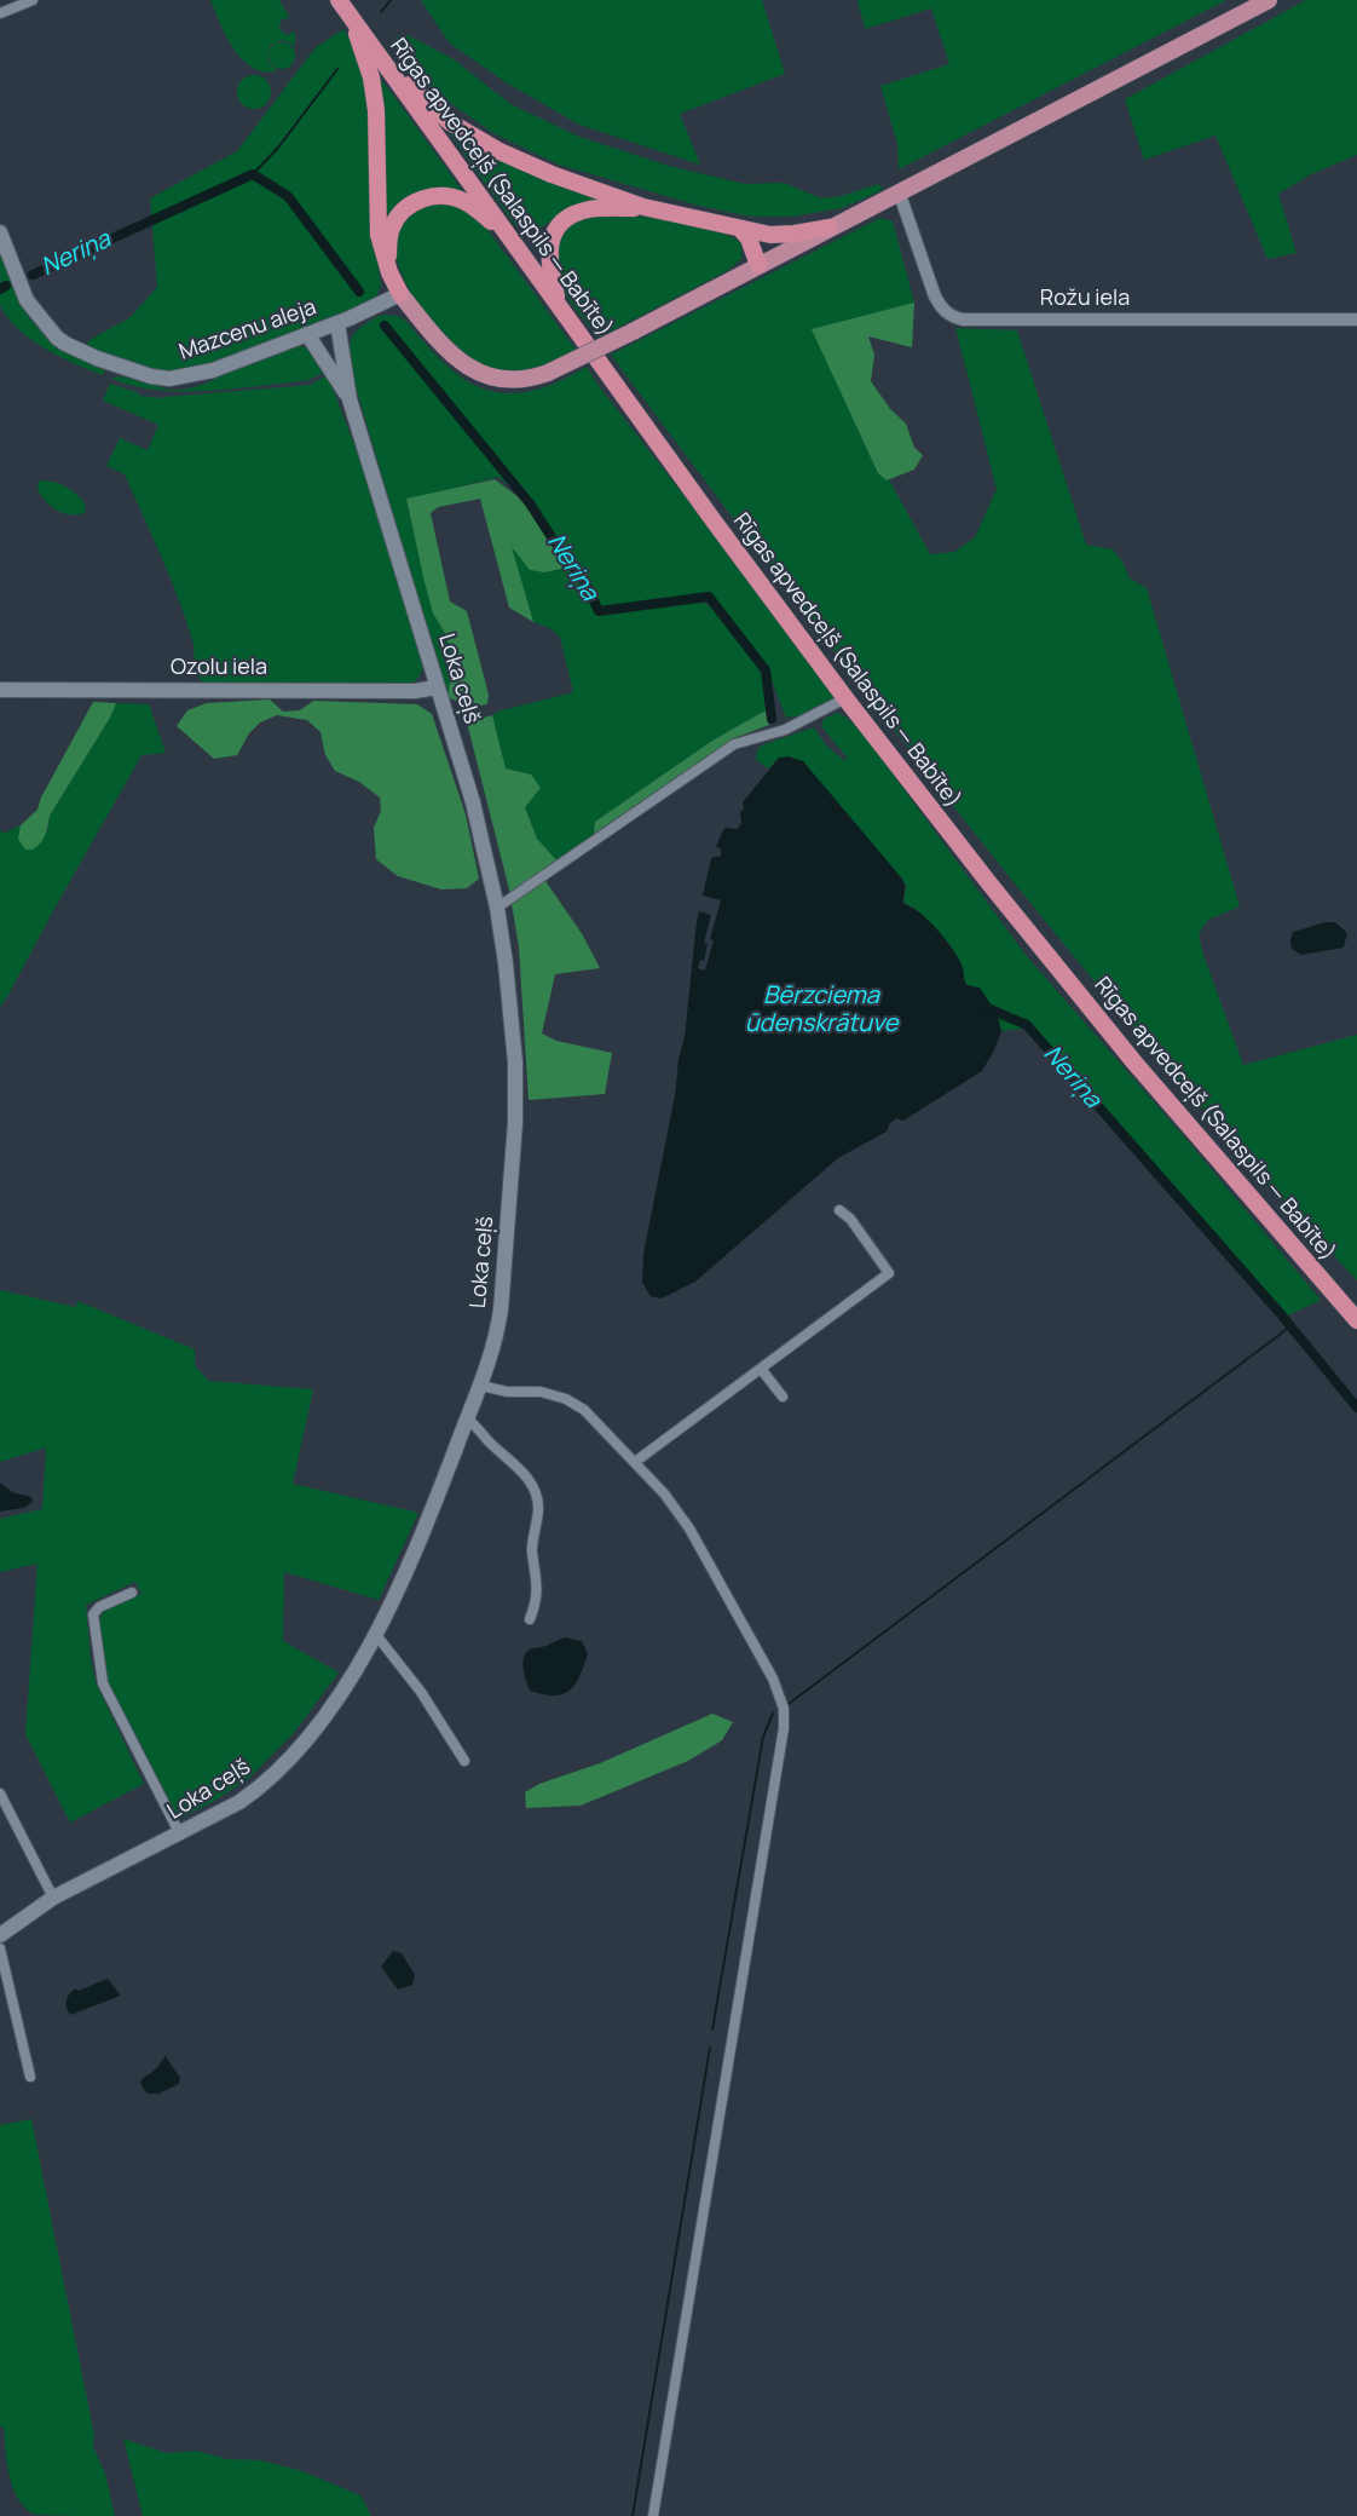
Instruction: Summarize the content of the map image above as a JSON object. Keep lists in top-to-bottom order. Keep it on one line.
{"streets":{"highway":["Rīgas apvedceļš (Salaspils — Babīte)"],"main road":["Mazcenu aleja","Ozolu iela","Loka ceļš"],"street":["Rožu iela"]},"crossings":[["Mazcenu aleja","Loka ceļš"],["Ozolu iela","Loka ceļš"]],"water":["Neriņa","Bērzciema ūdenskrātuve"]}
